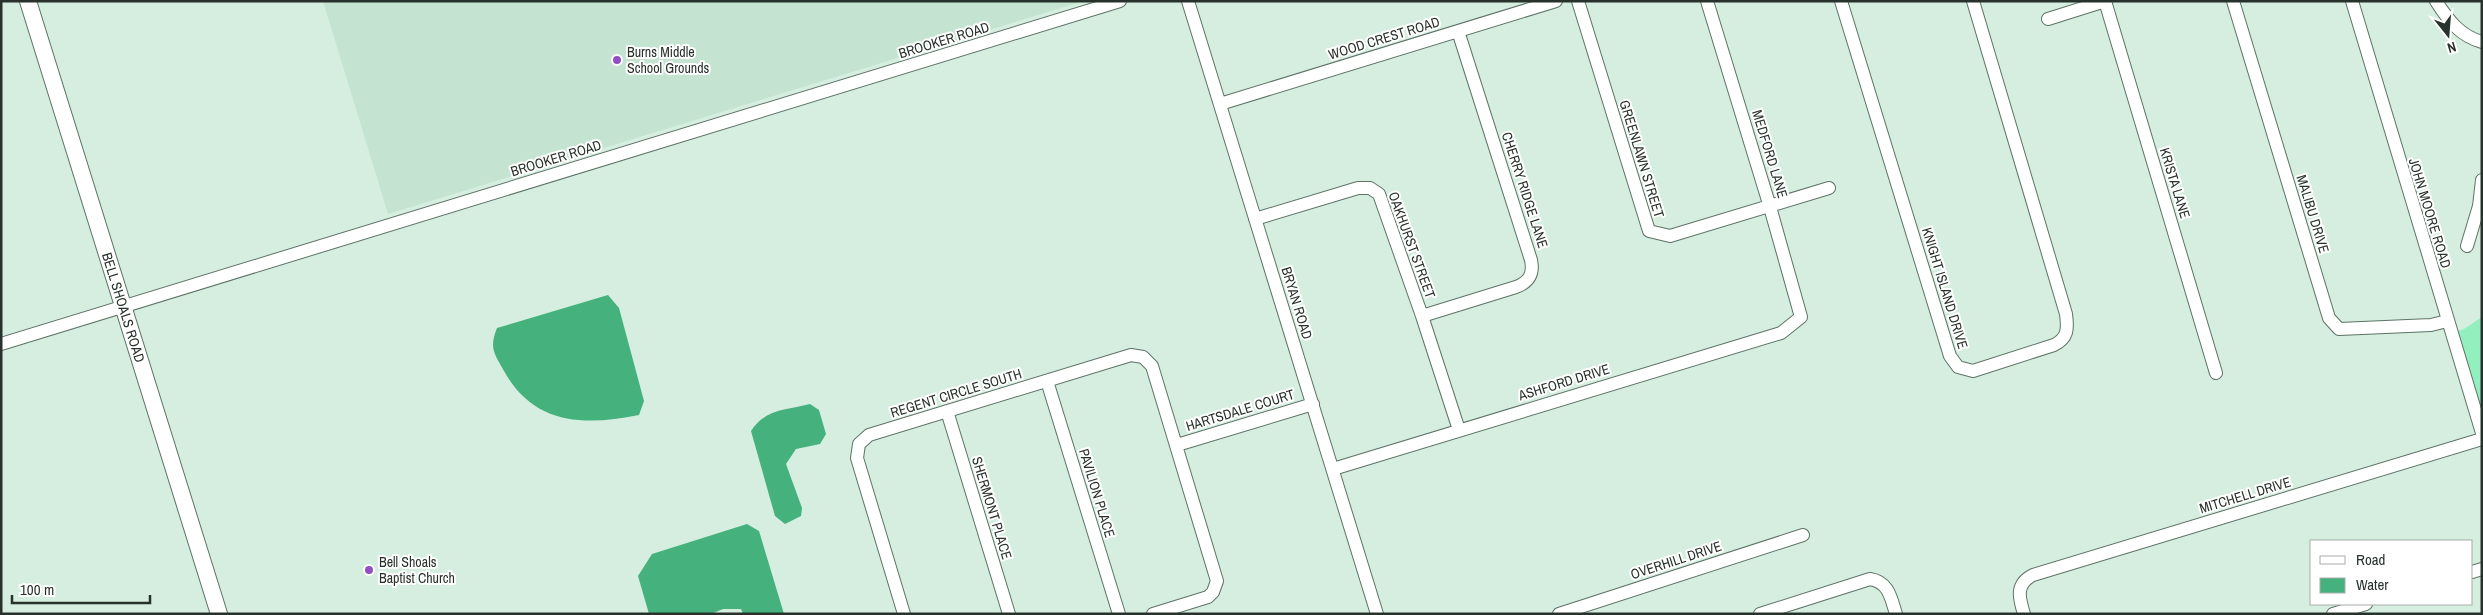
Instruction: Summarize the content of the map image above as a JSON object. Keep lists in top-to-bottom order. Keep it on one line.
{"streets":{"main road":["BELL SHOALS ROAD"],"street":["WOOD CREST ROAD","BROOKER ROAD","MEDFORD LANE","GREENLAWN STREET","KRISTA LANE","CHERRY RIDGE LANE","JOHN MOORE ROAD","MALIBU DRIVE","OAKHURST STREET","KNIGHT ISLAND DRIVE","BRYAN ROAD","ASHFORD DRIVE","REGENT CIRCLE SOUTH","HARTSDALE COURT","PAVILION PLACE","MITCHELL DRIVE","SHERMONT PLACE","OVERHILL DRIVE"]},"crossings":[["WOOD CREST ROAD","CHERRY RIDGE LANE"],["WOOD CREST ROAD","BRYAN ROAD"],["BROOKER ROAD","BELL SHOALS ROAD"],["MEDFORD LANE","GREENLAWN STREET"],["MEDFORD LANE","ASHFORD DRIVE"],["CHERRY RIDGE LANE","OAKHURST STREET"],["JOHN MOORE ROAD","MALIBU DRIVE"],["OAKHURST STREET","BRYAN ROAD"],["OAKHURST STREET","ASHFORD DRIVE"],["BRYAN ROAD","ASHFORD DRIVE"],["BRYAN ROAD","HARTSDALE COURT"],["REGENT CIRCLE SOUTH","HARTSDALE COURT"],["REGENT CIRCLE SOUTH","PAVILION PLACE"],["REGENT CIRCLE SOUTH","SHERMONT PLACE"]],"places":["Burns Middle School Grounds","Bell Shoals Baptist Church"],"legend":["Road","Water"],"scale_bar":"100 m","north":"bottom"}
